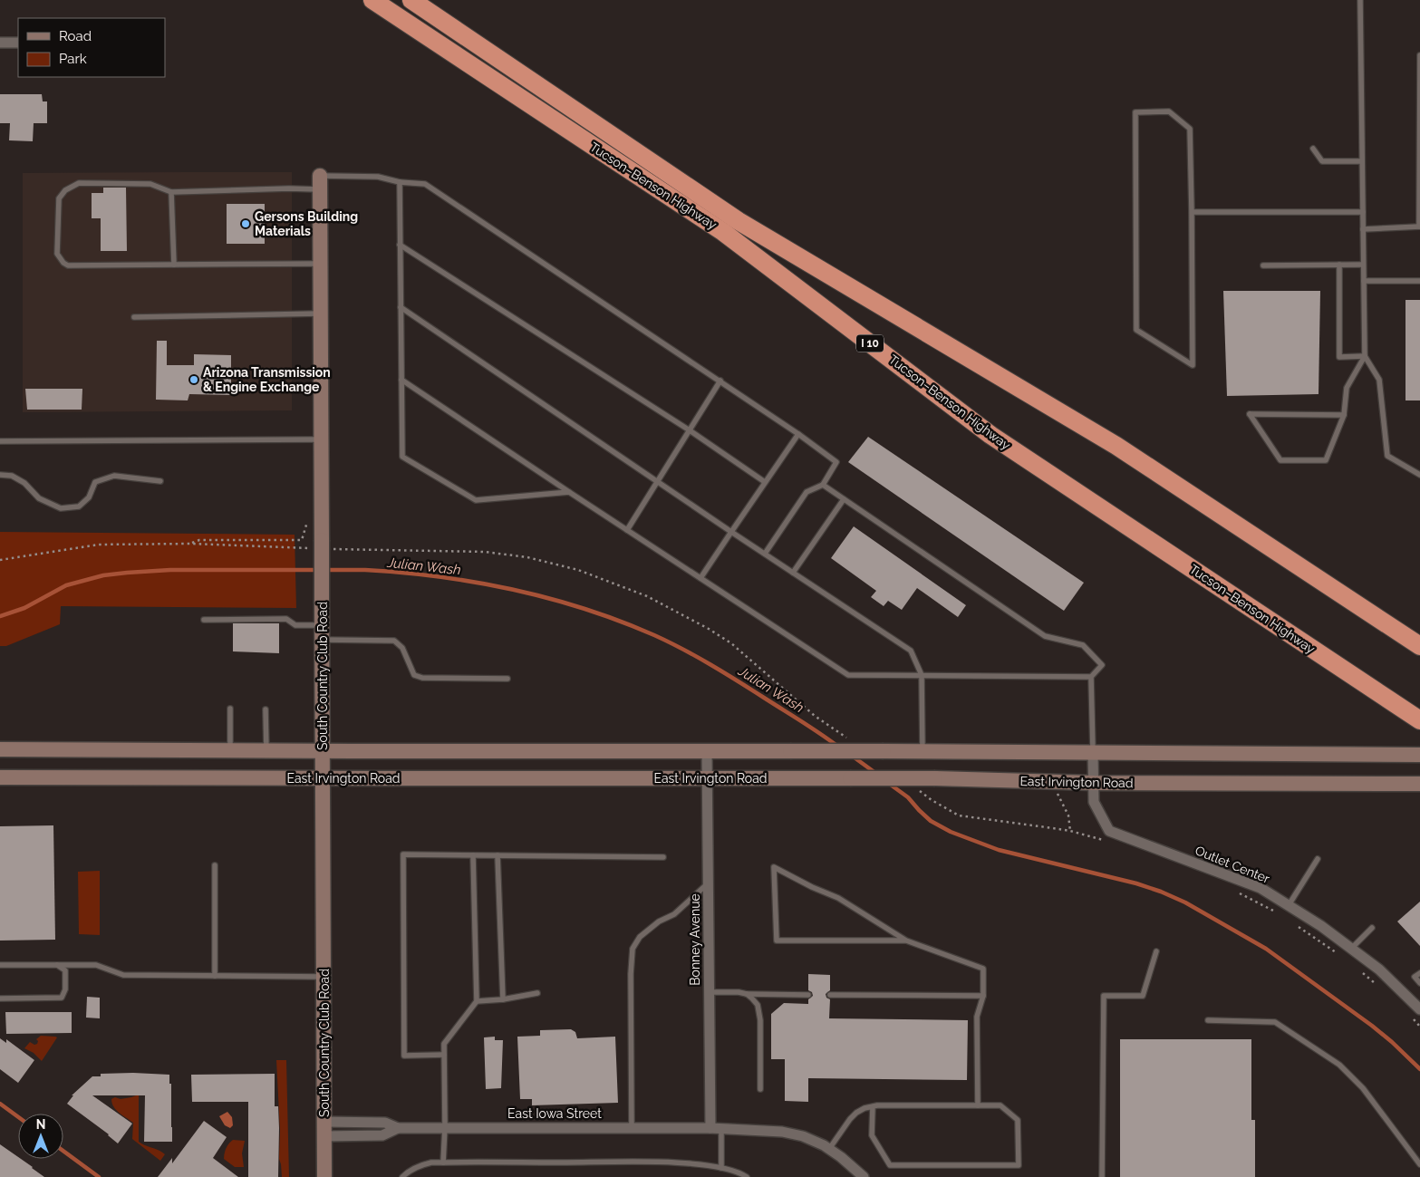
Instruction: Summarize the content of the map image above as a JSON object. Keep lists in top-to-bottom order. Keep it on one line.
{"streets":{"highway":["Tucson–Benson Highway","I 10"],"main road":["South Country Club Road","East Irvington Road"],"street":["Outlet Center","Bonney Avenue","East Iowa Street"]},"crossings":[["South Country Club Road","East Irvington Road"],["South Country Club Road","East Iowa Street"],["East Irvington Road","Outlet Center"],["East Irvington Road","Bonney Avenue"],["Bonney Avenue","East Iowa Street"]],"water":["Julian Wash"],"places":["Gersons Building Materials","Arizona Transmission & Engine Exchange"],"legend":["Road","Park"],"north":"top"}
